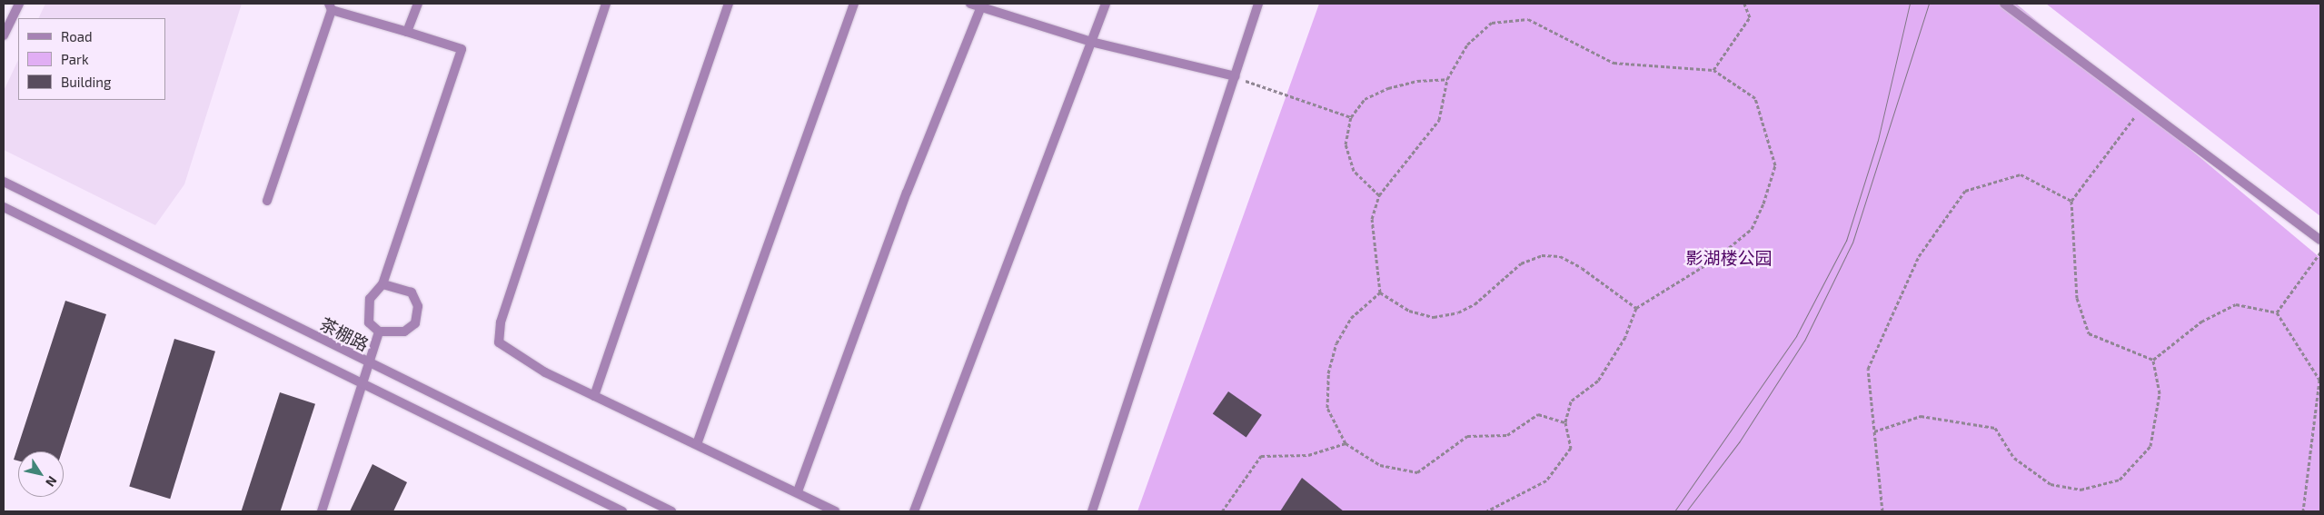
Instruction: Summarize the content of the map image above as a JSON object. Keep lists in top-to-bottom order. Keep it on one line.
{"streets":{"street":["茶棚路"]},"parks":["影湖楼公园"],"legend":["Road","Park","Building"],"north":"bottom right"}
